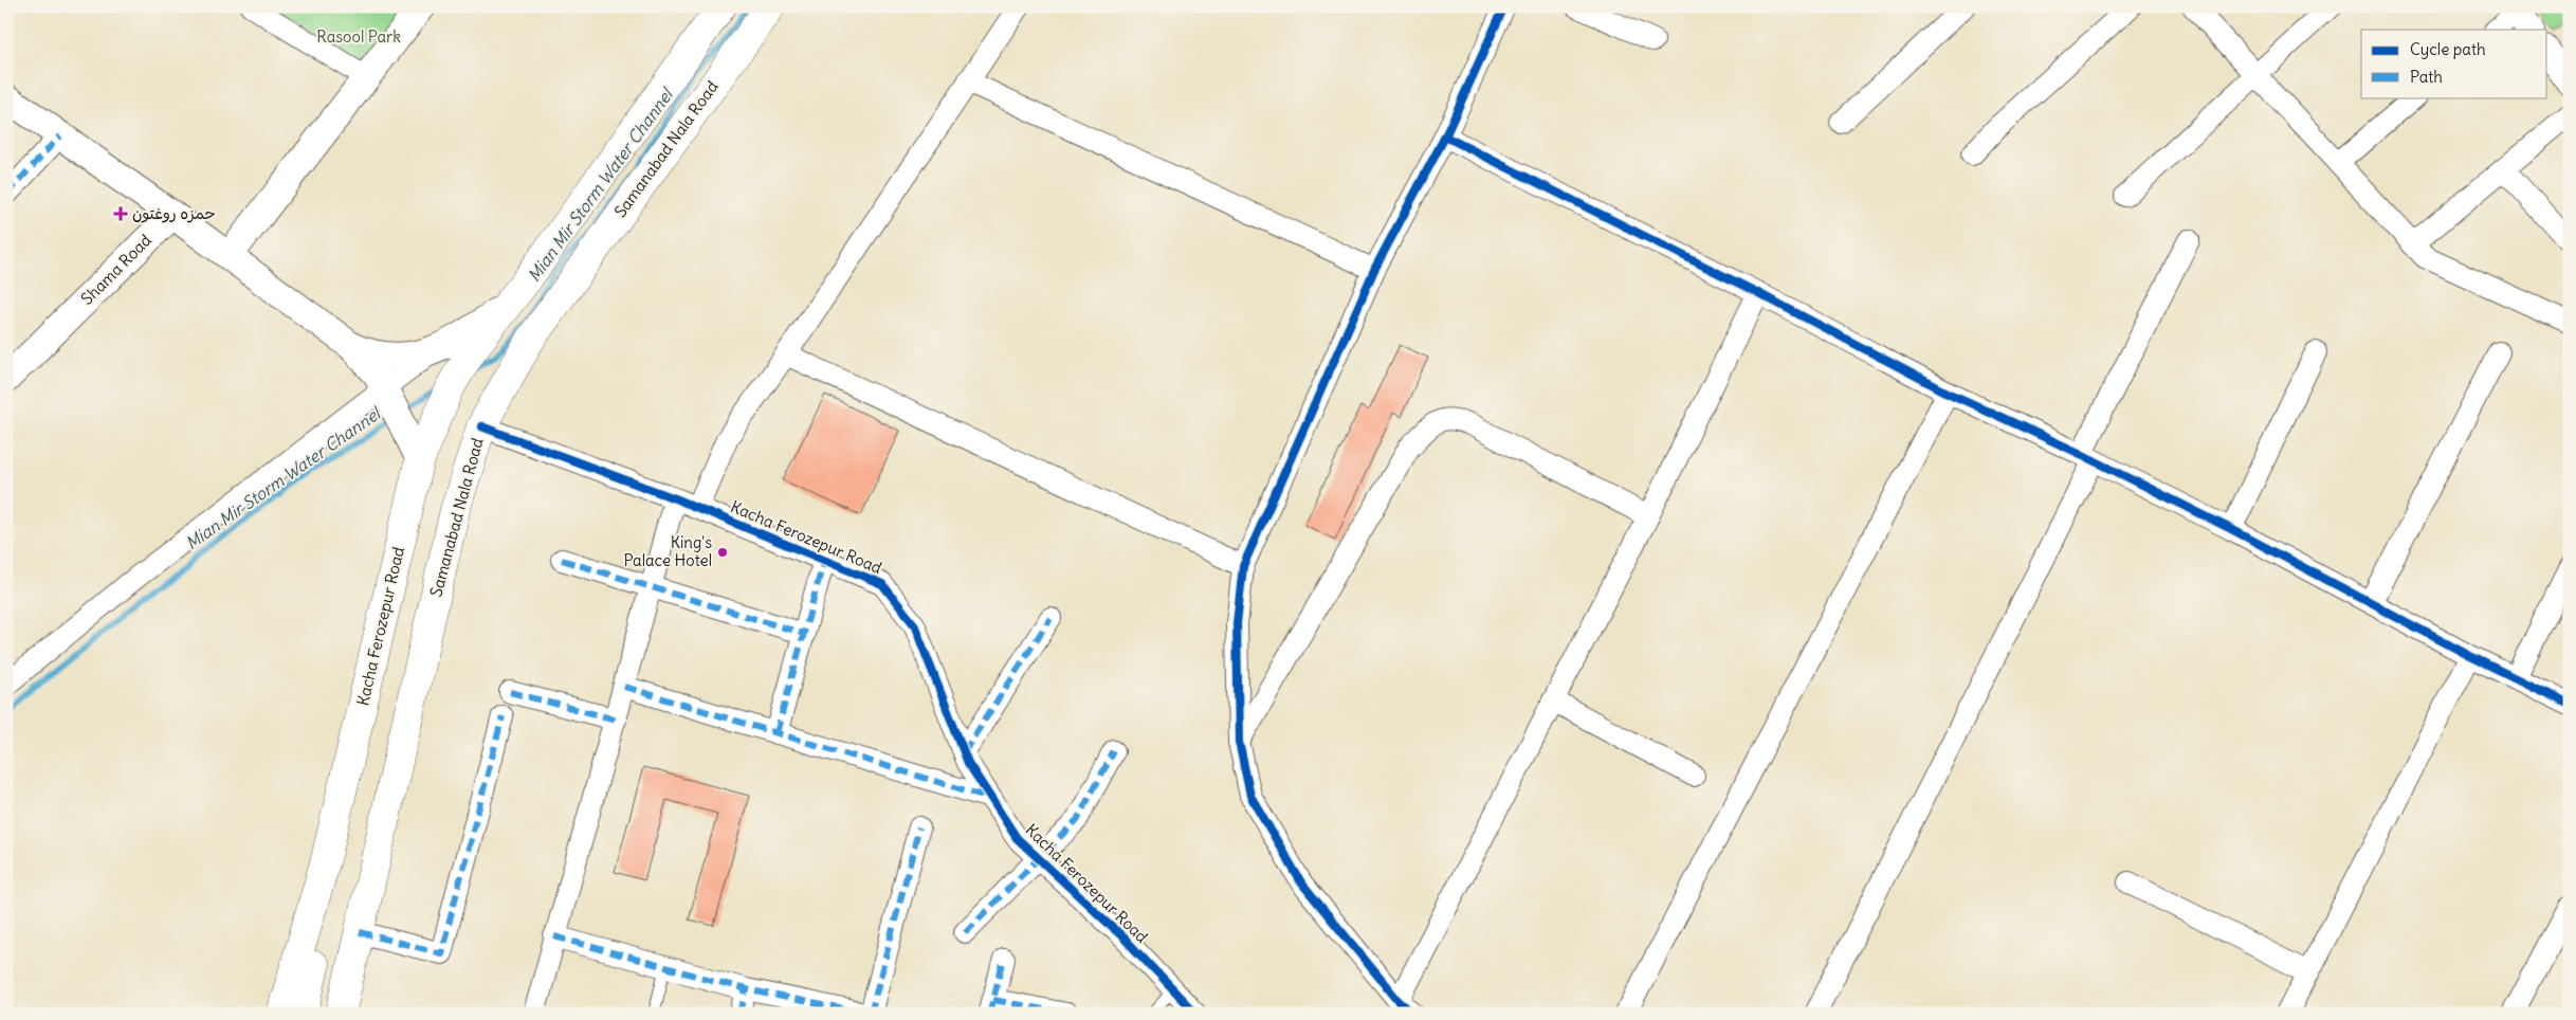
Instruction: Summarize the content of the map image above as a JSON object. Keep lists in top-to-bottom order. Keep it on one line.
{"streets":{"main road":["Samanabad Nala Road","Kacha Ferozepur Road"],"street":["Shama Road"]},"crossings":[["Samanabad Nala Road","Kacha Ferozepur Road"]],"water":["Mian Mir Storm Water Channel"],"parks":["Rasool Park"],"places":{"health":["حمزه روغتون"],"other":["King's Palace Hotel"]},"legend":["Cycle path","Path"]}
